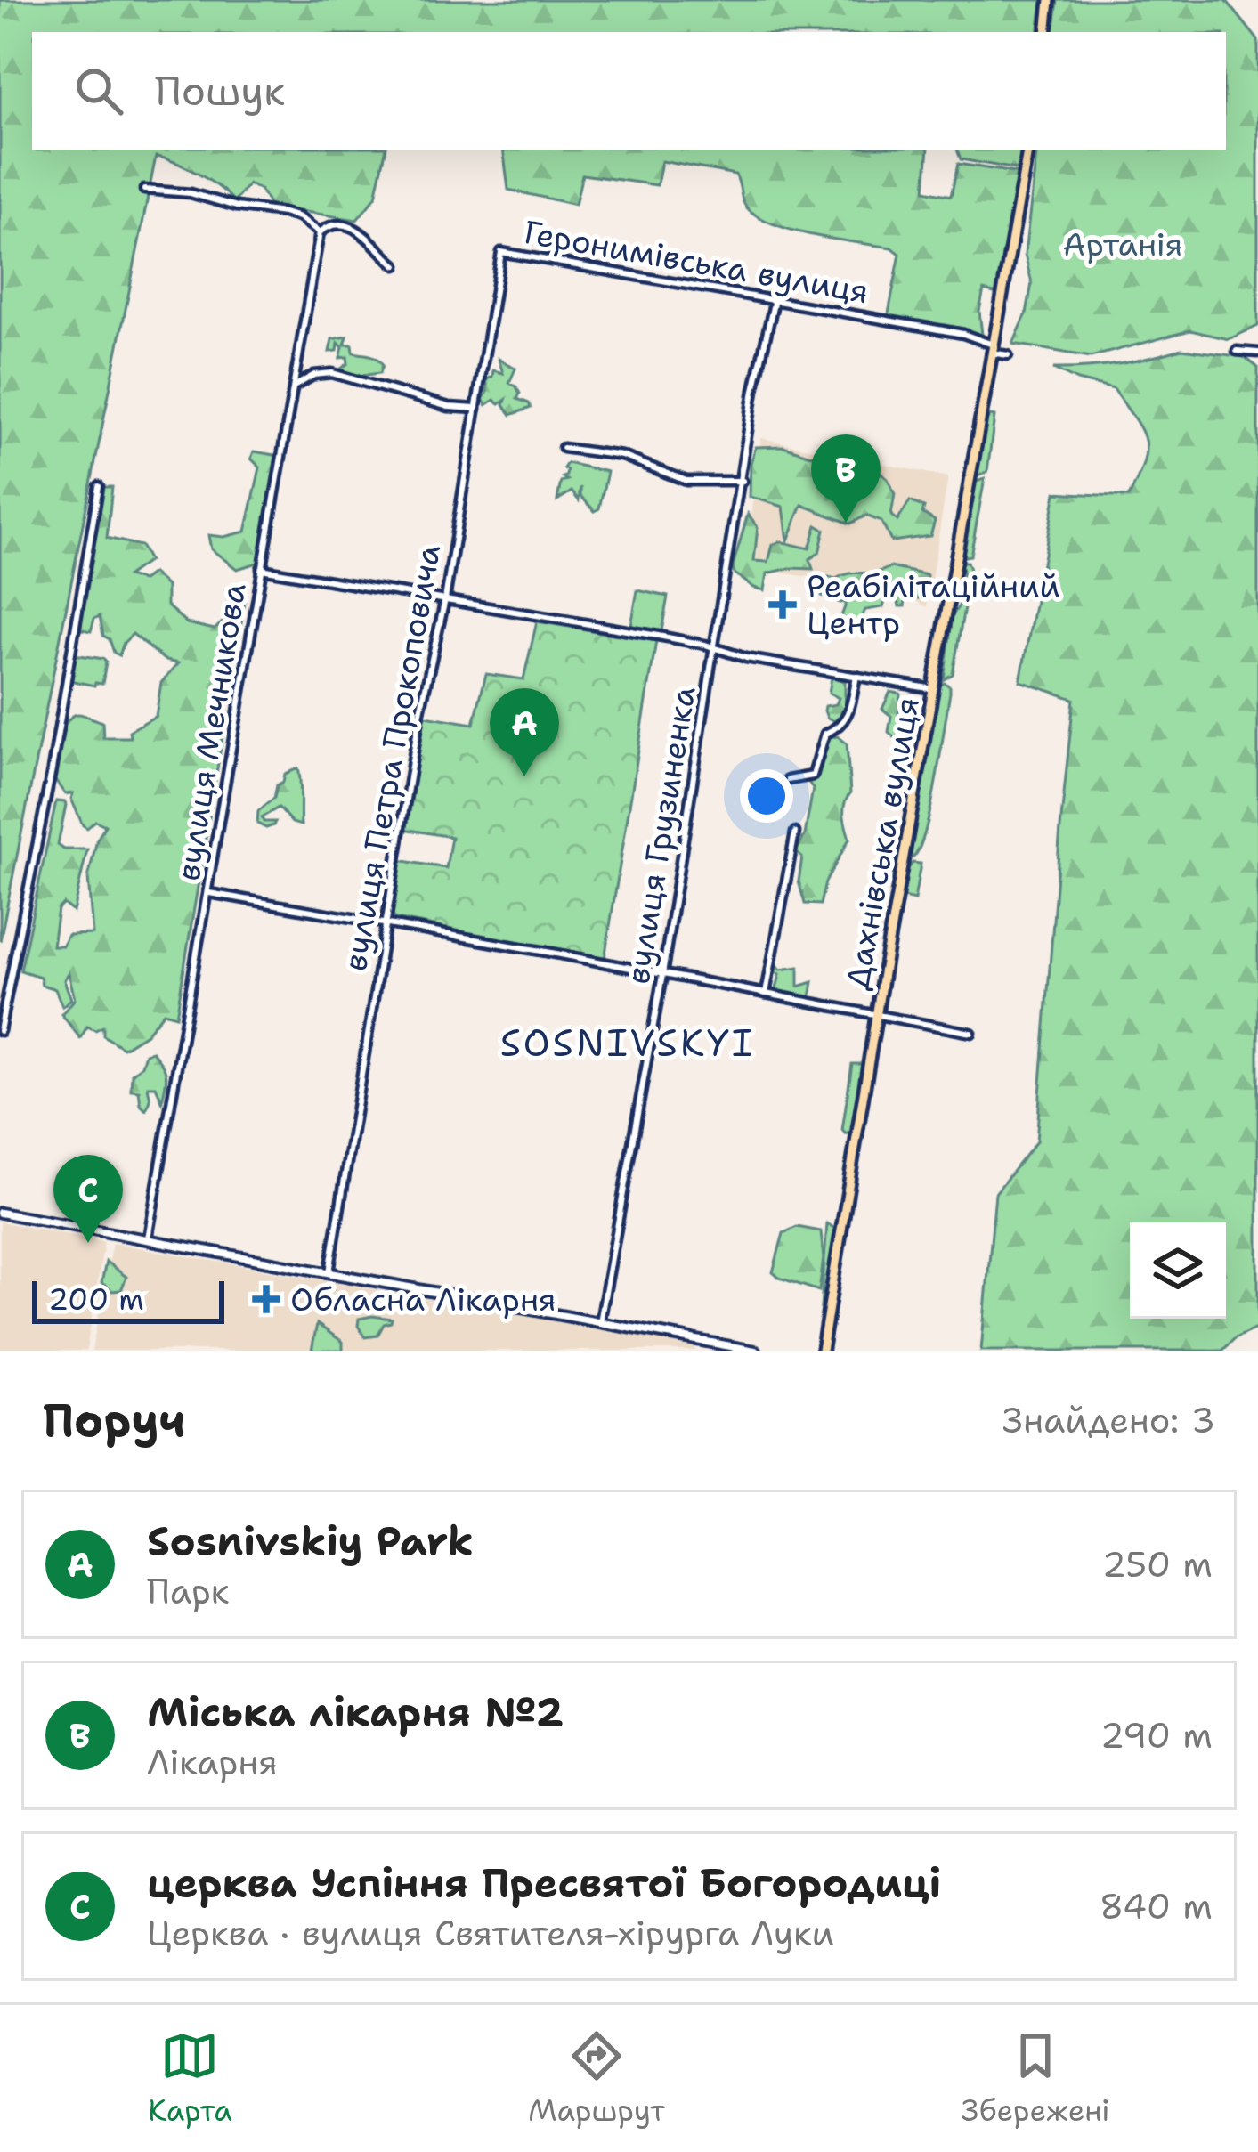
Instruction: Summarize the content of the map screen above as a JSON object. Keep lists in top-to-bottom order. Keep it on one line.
{"streets":{"main road":["Дахнівська вулиця"],"street":["Геронимівська вулиця","вулиця Мечникова","вулиця Петра Прокоповича","вулиця Грузиненка"]},"crossings":[["Геронимівська вулиця","вулиця Петра Прокоповича"],["Геронимівська вулиця","вулиця Грузиненка"],["Геронимівська вулиця","Дахнівська вулиця"]],"districts":["SOSNIVSKYI"],"parks":["Артанія"],"places":{"health":["Реабілітаційний Центр","Обласна Лікарня"]},"scale_bar":"200 m","page":{"search":"Пошук","pins":["B","A","C"],"scale":"200 m","heading":["Поруч","Знайдено: 3"],"list":[{"mark":"A","name":"Sosnivskiy Park","note":"Парк","value":"250 m"},{"mark":"B","name":"Міська лікарня №2","note":"Лікарня","value":"290 m"},{"mark":"C","name":"церква Успіння Пресвятої Богородиці","note":"Церква · вулиця Святителя-хірурга Луки","value":"840 m"}],"nav":["Карта","Маршрут","Збережені"]}}
